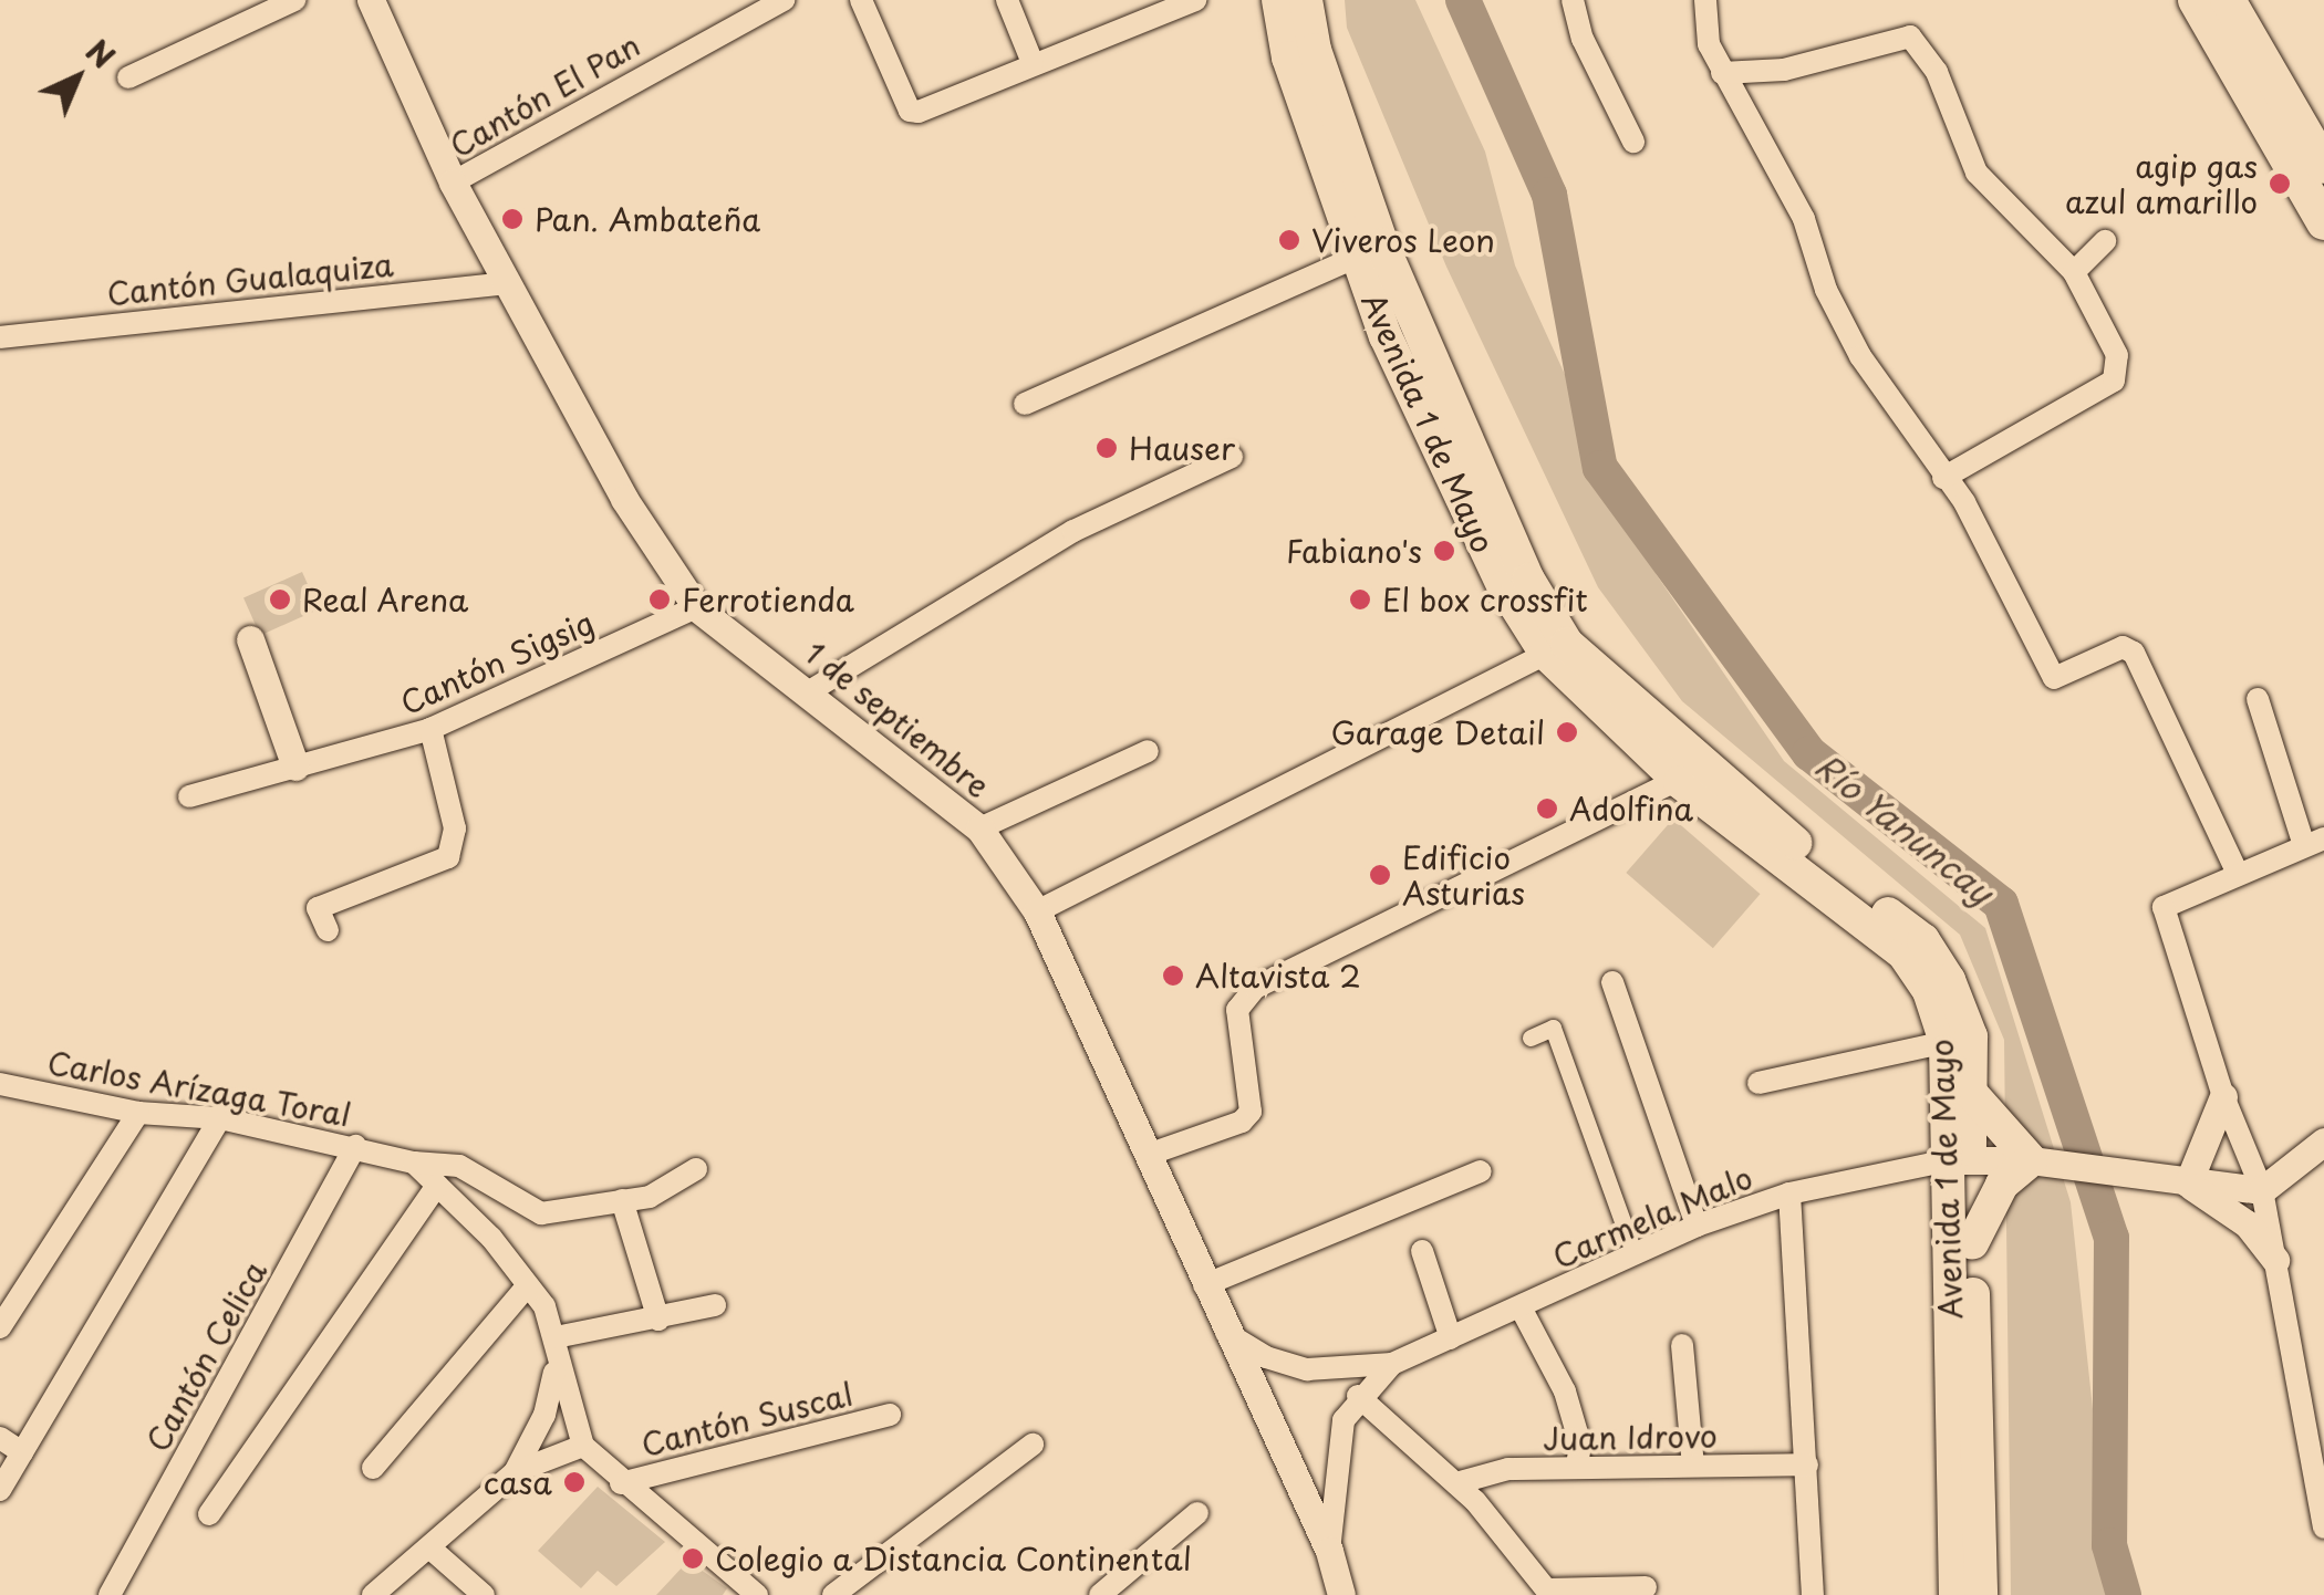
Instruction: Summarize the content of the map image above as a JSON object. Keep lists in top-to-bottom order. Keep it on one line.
{"streets":{"main road":["Avenida 1 de Mayo"],"street":["Cantón El Pan","Cantón Gualaquiza","Cantón Sigsig","1 de septiembre","Carlos Arízaga Toral","Carmela Malo","Cantón Celica","Cantón Suscal","Juan Idrovo"]},"crossings":[["Cantón El Pan","1 de septiembre"],["Cantón Gualaquiza","1 de septiembre"],["Avenida 1 de Mayo","Carmela Malo"],["Cantón Sigsig","1 de septiembre"],["1 de septiembre","Carmela Malo"],["Carlos Arízaga Toral","Cantón Celica"],["Carlos Arízaga Toral","Cantón Suscal"]],"water":["Río Yanuncay"],"places":["agip gas azul amarillo","Pan. Ambateña","Viveros Leon","Hauser","Fabiano's","Real Arena","Ferrotienda","El box crossfit","Garage Detail","Adolfina","Edificio Asturias","Altavista 2","casa","Colegio a Distancia Continental"],"north":"top right"}
